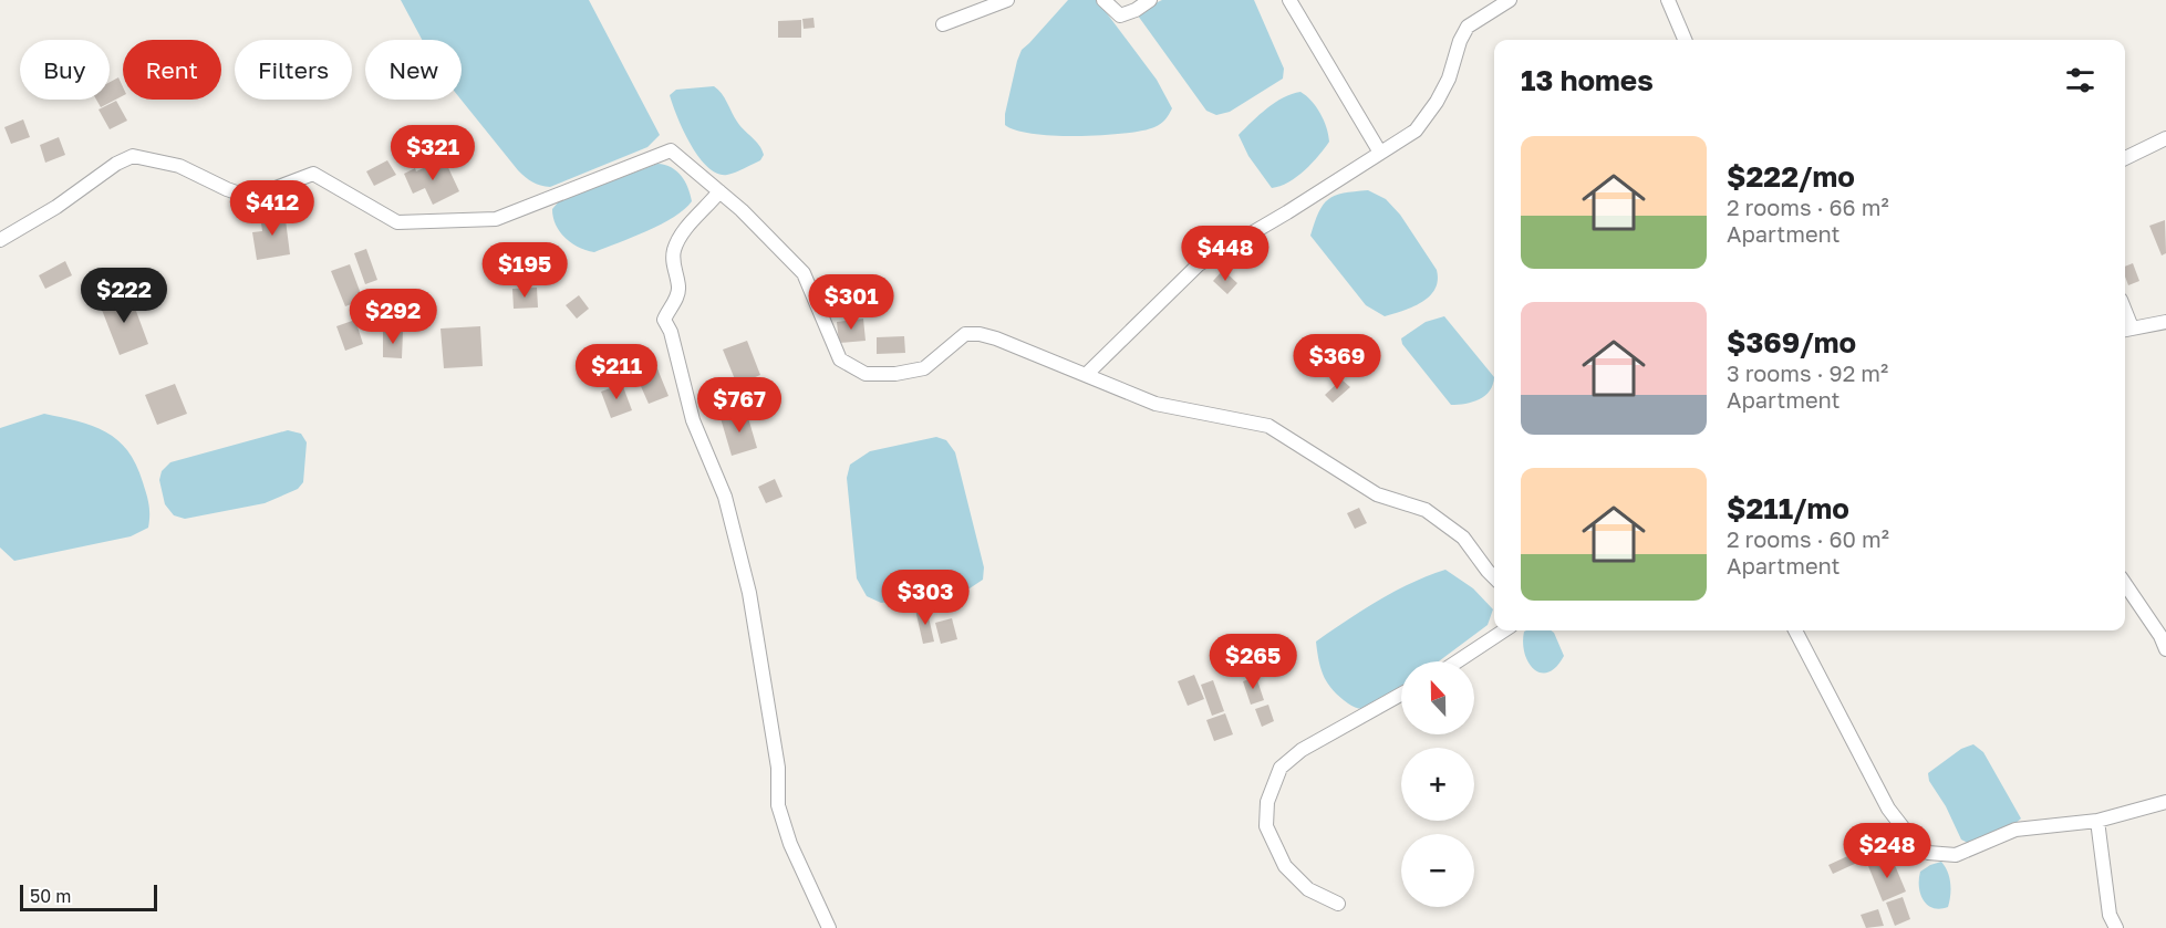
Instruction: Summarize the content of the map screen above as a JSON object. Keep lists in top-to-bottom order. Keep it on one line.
{"scale_bar":"50 m","north":"top","page":{"chip":["Buy","Rent","Filters","New"],"heading":"13 homes","list":[{"name":"$222/mo","note":"2 rooms · 66 m² · Apartment"},{"name":"$369/mo","note":"3 rooms · 92 m² · Apartment"},{"name":"$211/mo","note":"2 rooms · 60 m² · Apartment"}],"price":["$321","$412","$448","$195","$222","$301","$292","$369","$211","$767","$303","$265","$248"],"map_buttons":["+","−"],"scale":"50 m"}}
